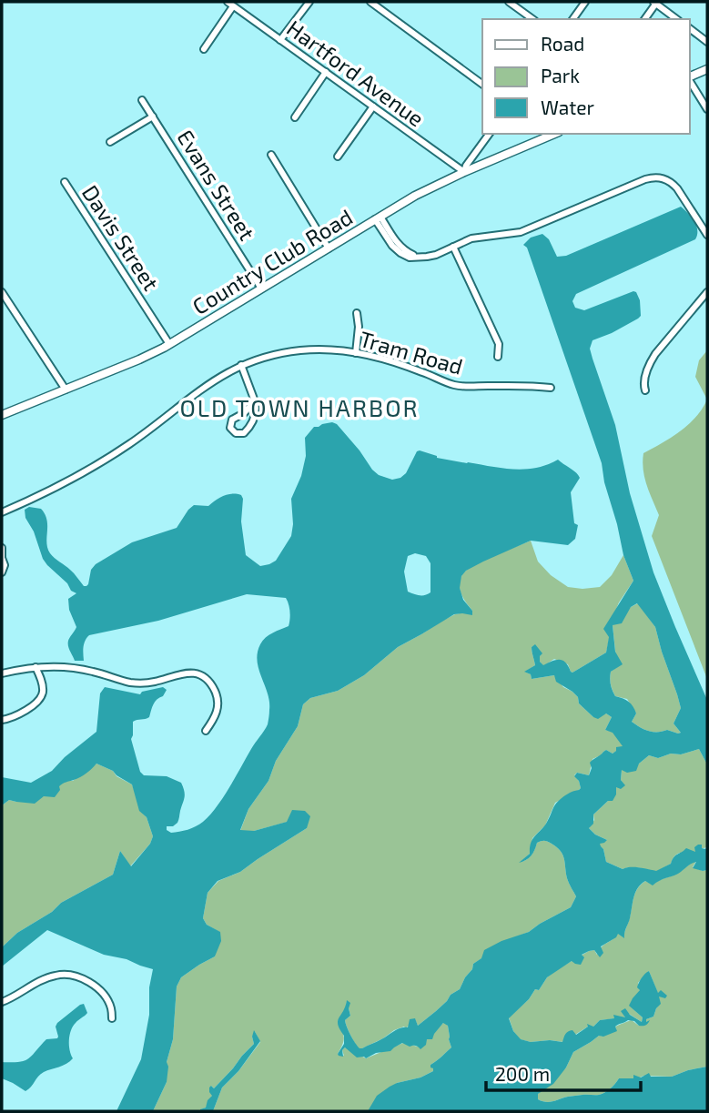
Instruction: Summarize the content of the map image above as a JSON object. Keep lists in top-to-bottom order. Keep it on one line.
{"streets":{"street":["Hartford Avenue","Evans Street","Davis Street","Country Club Road","Tram Road"]},"crossings":[["Hartford Avenue","Country Club Road"],["Evans Street","Country Club Road"],["Davis Street","Country Club Road"]],"districts":["OLD TOWN HARBOR"],"legend":["Road","Park","Water"],"scale_bar":"200 m"}
